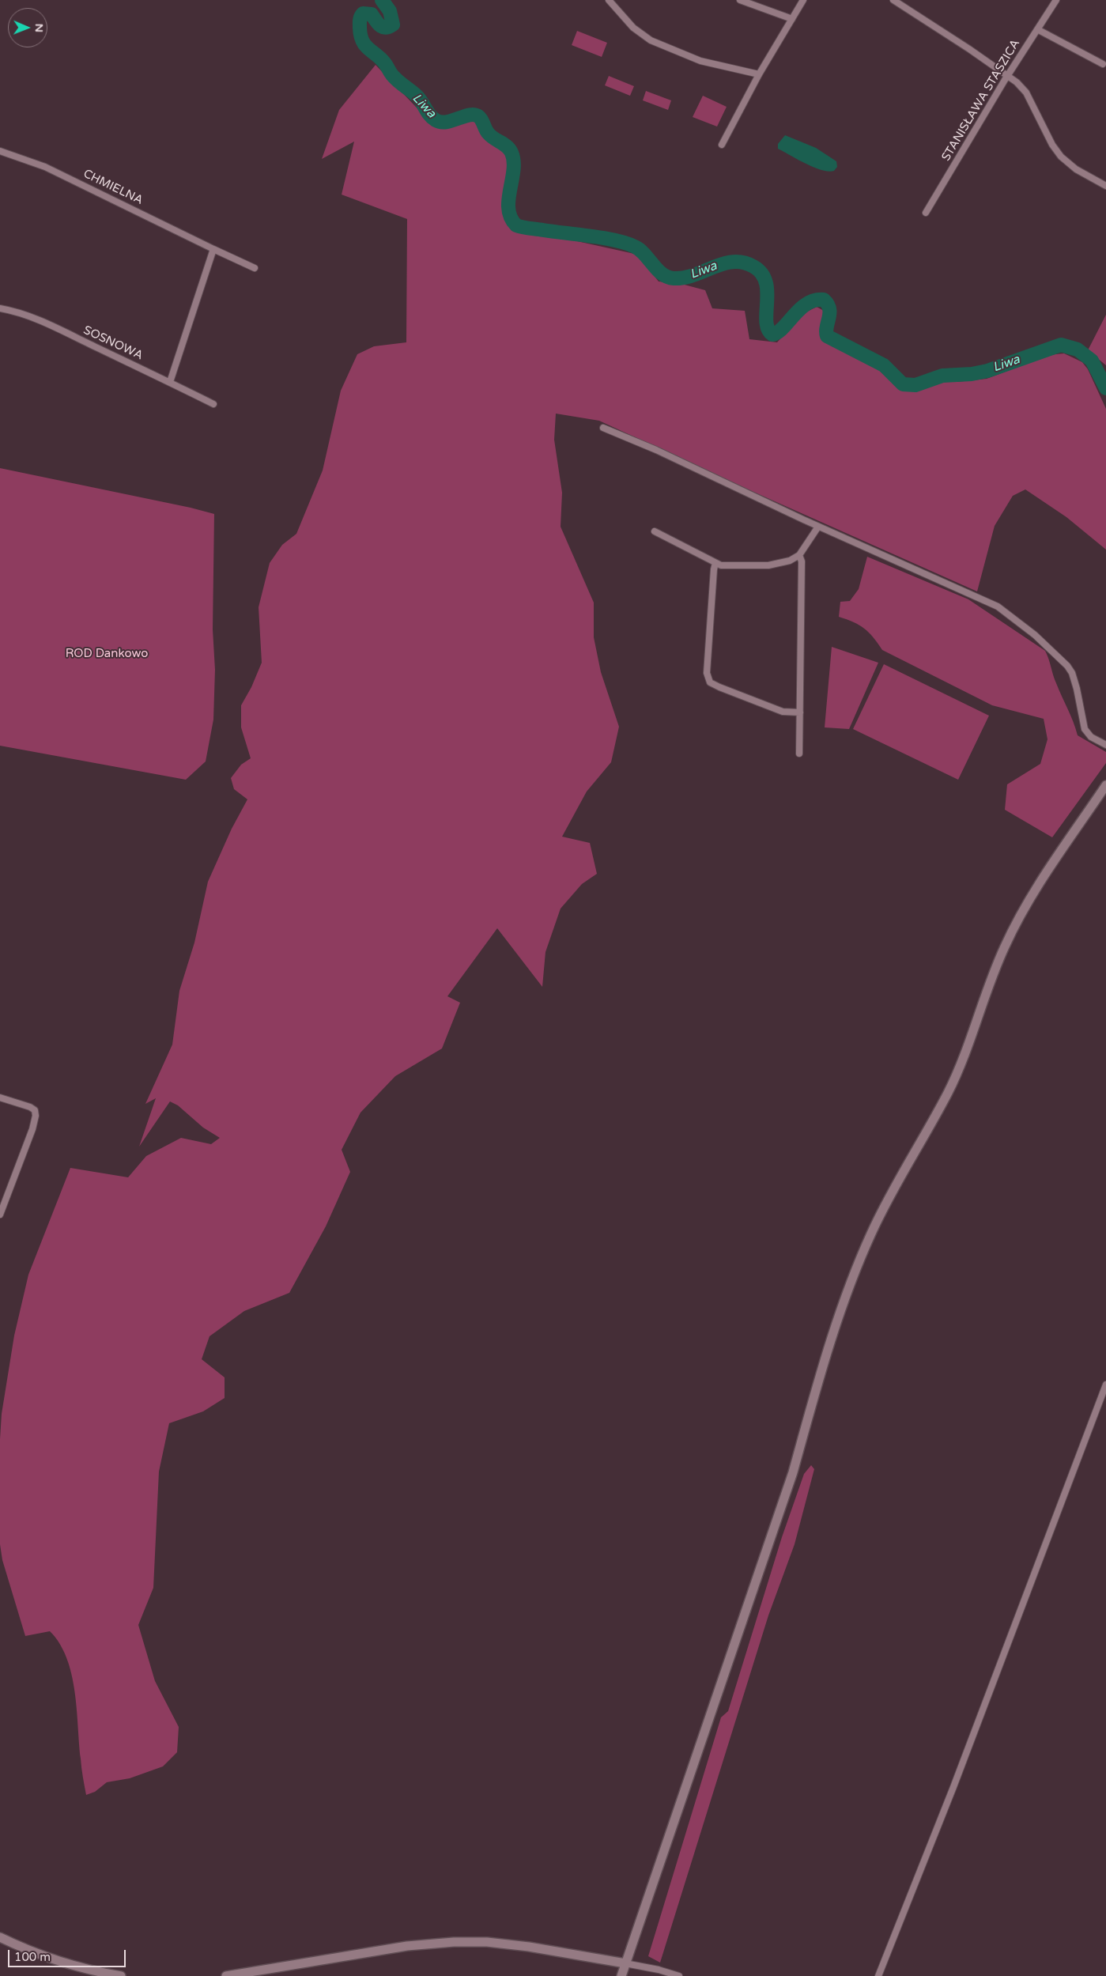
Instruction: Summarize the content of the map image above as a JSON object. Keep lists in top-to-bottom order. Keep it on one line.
{"streets":{"street":["STANISŁAWA STASZICA","CHMIELNA","SOSNOWA"]},"water":["Liwa"],"parks":["ROD Dankowo"],"scale_bar":"100 m","north":"right"}
